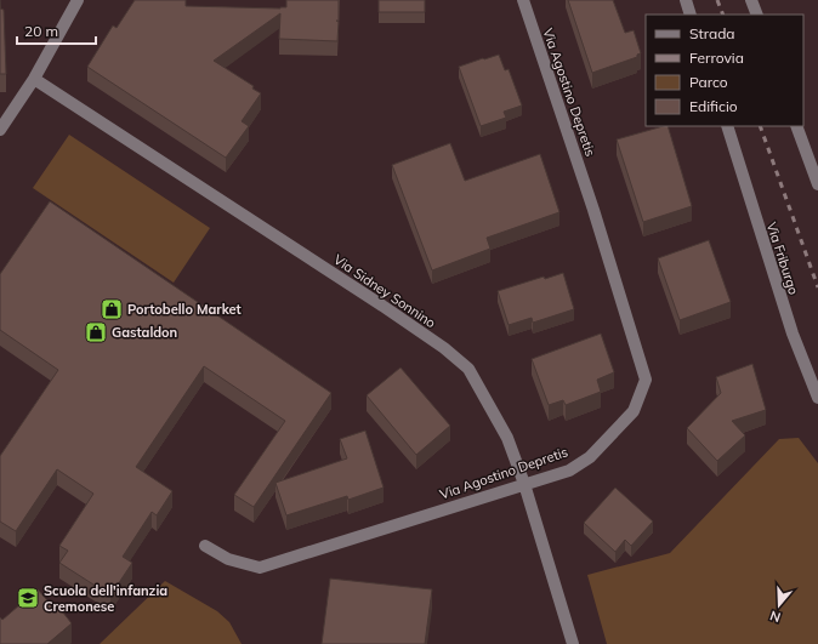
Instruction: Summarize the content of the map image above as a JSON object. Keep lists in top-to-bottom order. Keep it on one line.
{"streets":{"street":["Via Agostino Depretis","Via Friburgo","Via Sidney Sonnino"]},"crossings":[["Via Agostino Depretis","Via Sidney Sonnino"]],"places":{"shop":["Portobello Market","Gastaldon"],"school or university":["Scuola dell'infanzia Cremonese"]},"legend":["Strada","Ferrovia","Parco","Edificio"],"scale_bar":"20 m","north":"bottom"}
